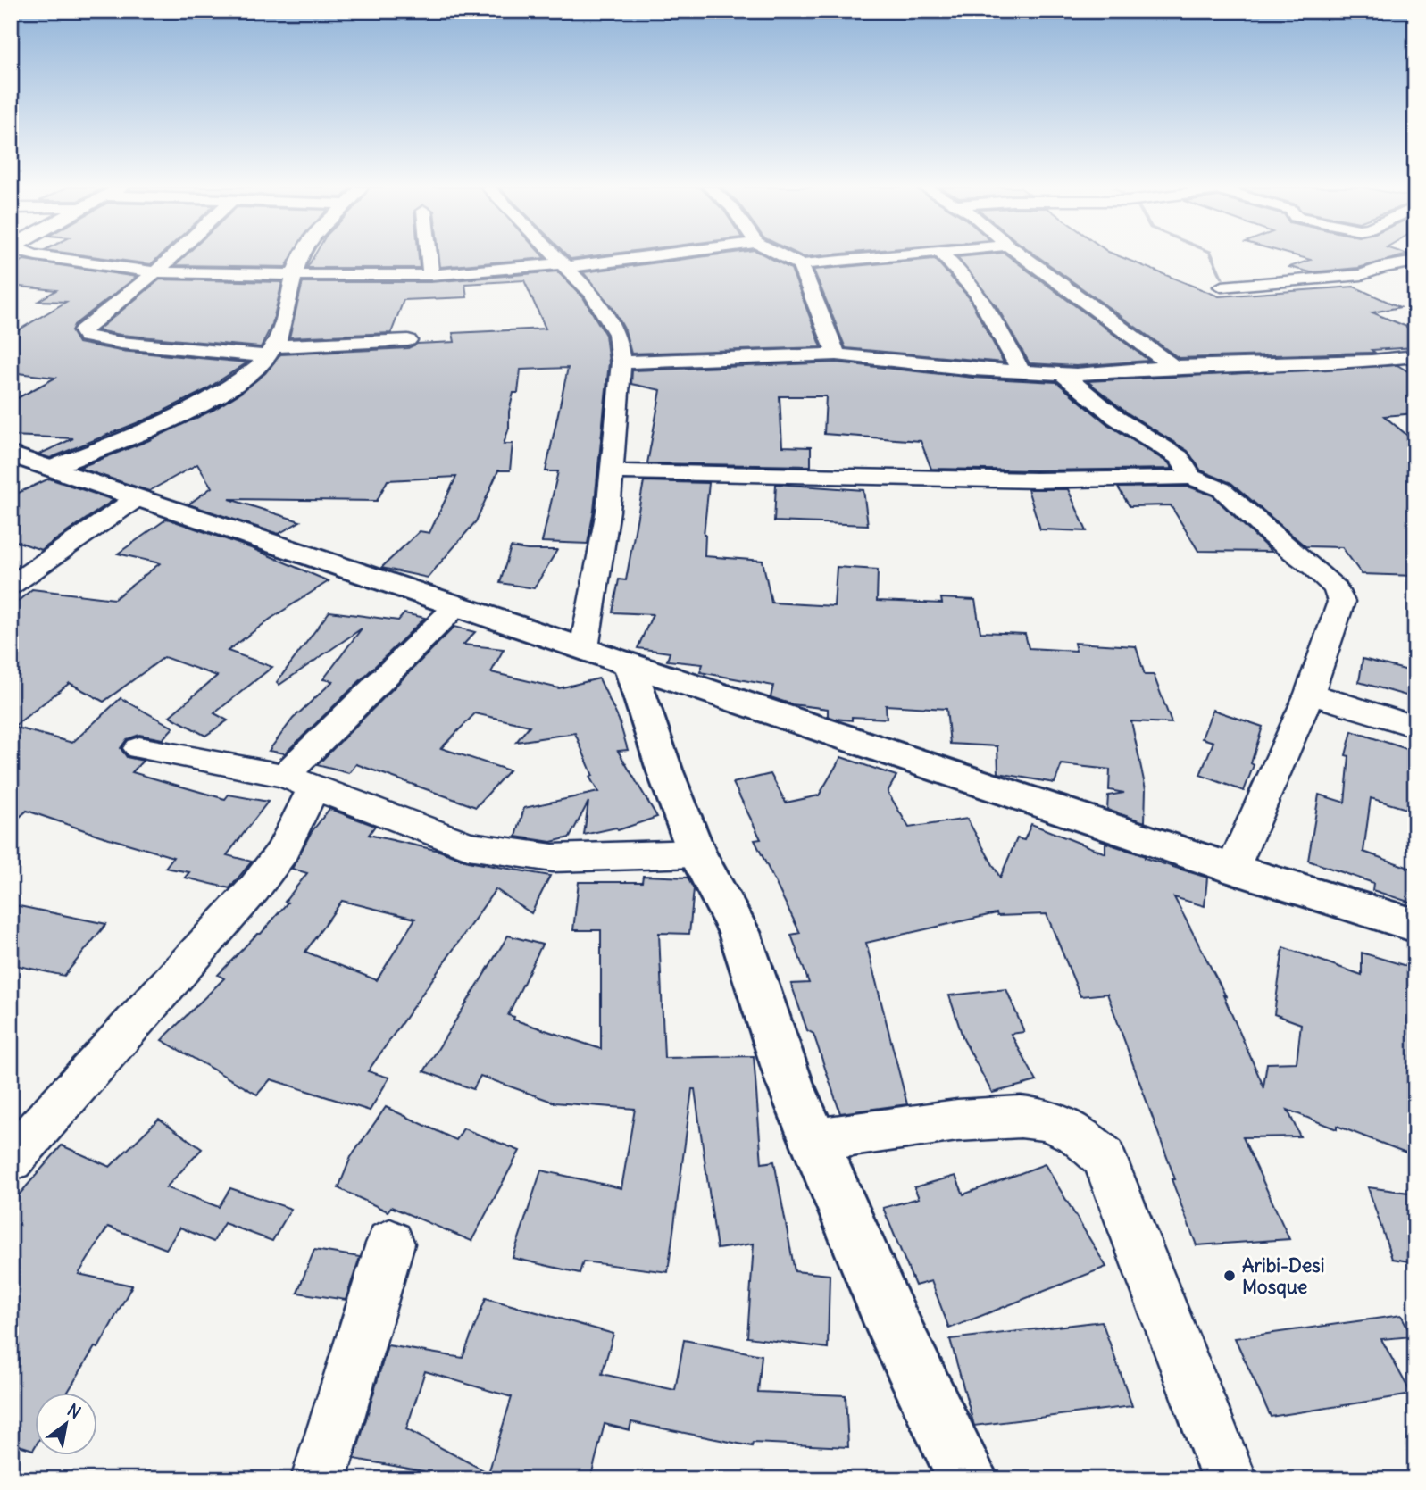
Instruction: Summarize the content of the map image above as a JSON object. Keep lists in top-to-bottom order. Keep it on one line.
{"places":["Aribi-Desi Mosque"],"north":"top right"}
